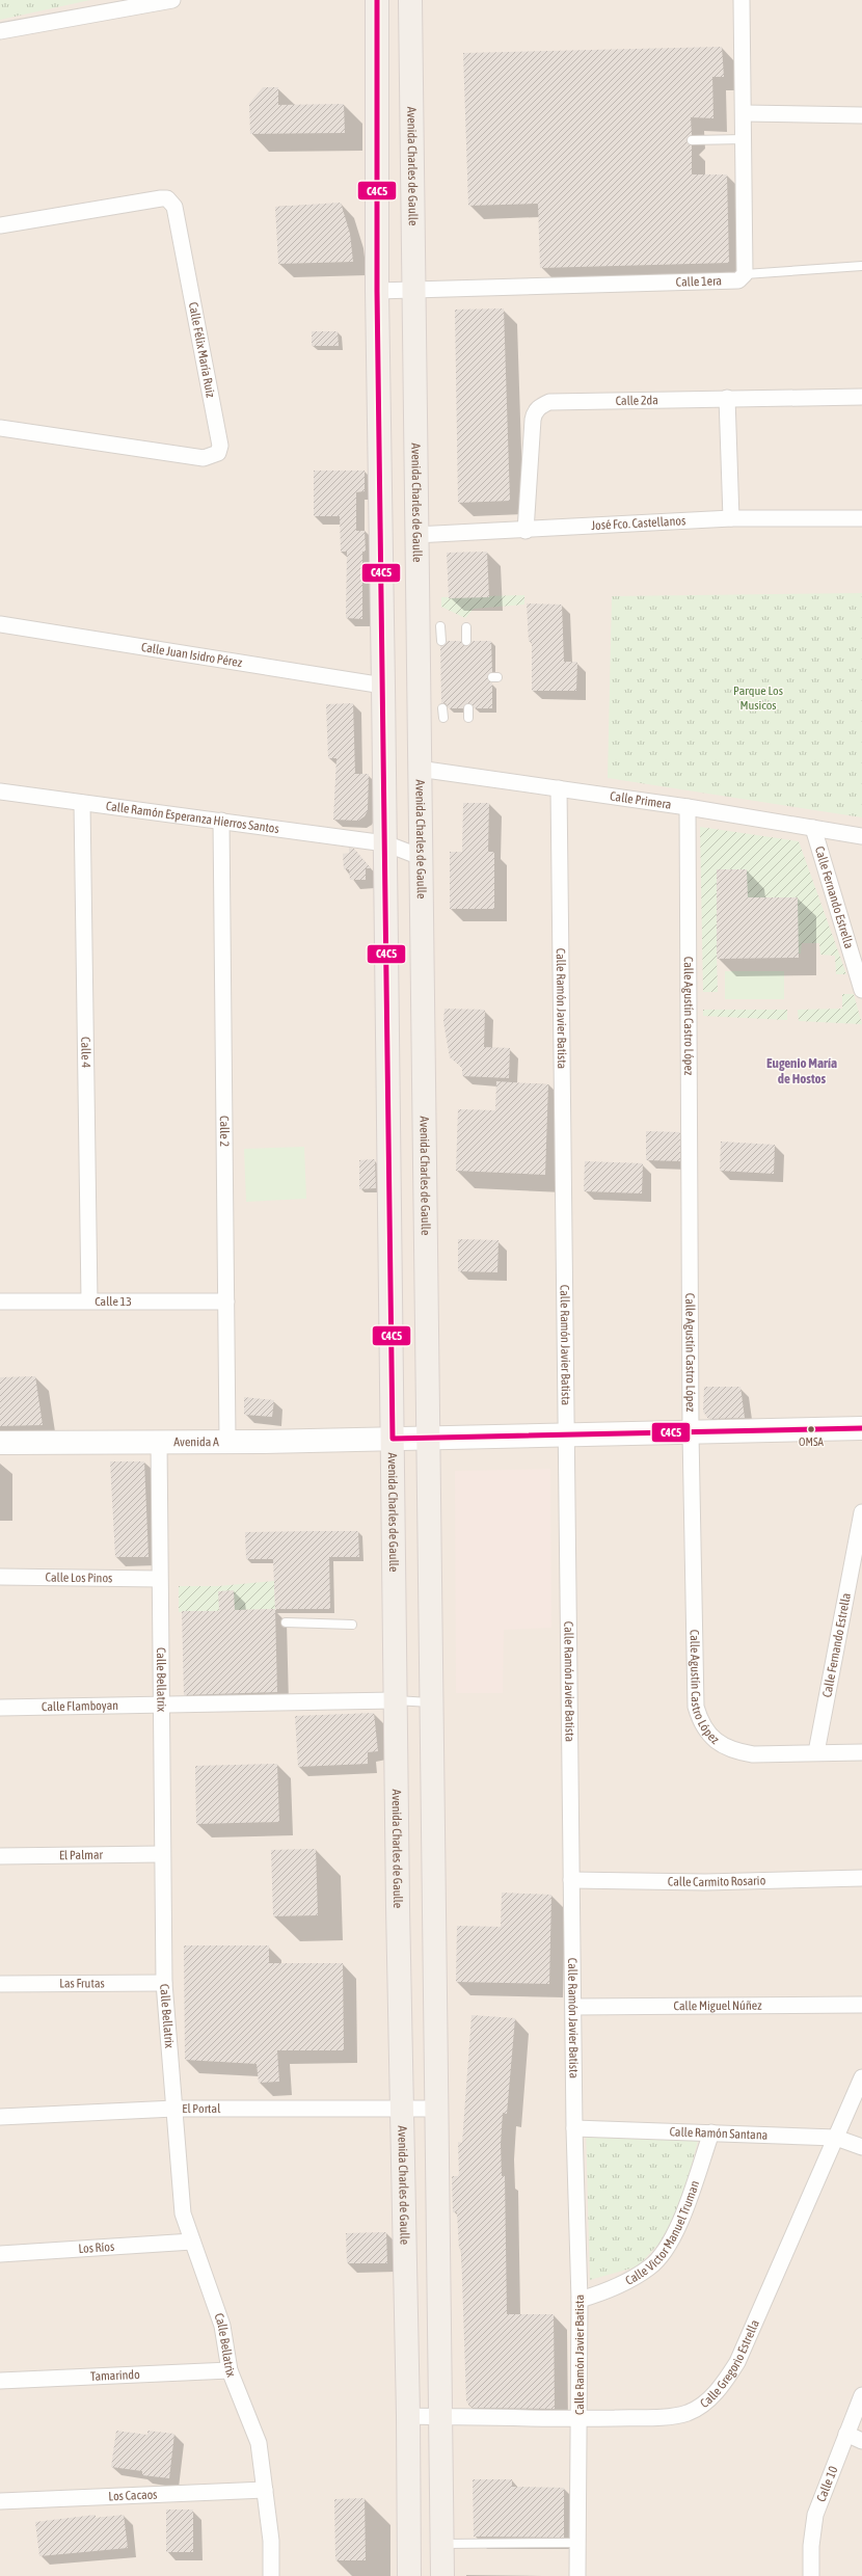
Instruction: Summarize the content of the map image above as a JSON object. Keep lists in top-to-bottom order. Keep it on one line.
{"streets":{"main road":["Avenida Charles de Gaulle","Avenida A"],"street":["Calle 1era","Calle Félix María Ruiz","Calle 2da","José Fco. Castellanos","Calle Juan Isidro Pérez","Calle Primera","Calle Ramón Esperanza Hierros Santos","Calle Fernando Estrella","Calle Ramón Javier Batista","Calle Agustín Castro López","Calle 4","Calle 2","Calle 13","Calle Los Pinos","Calle Bellatrix","Calle Flamboyan","El Palmar","Calle Carmito Rosario","Las Frutas","Calle Miguel Núñez","El Portal","Calle Ramón Santana","Calle Víctor Manuel Truman","Los Ríos","Calle Gregorio Estrella","Tamarindo","Calle 10","Los Cacaos"]},"crossings":[["Avenida Charles de Gaulle","Calle 1era"],["Avenida Charles de Gaulle","José Fco. Castellanos"],["Avenida Charles de Gaulle","Calle Juan Isidro Pérez"],["Avenida Charles de Gaulle","Calle Primera"],["Avenida Charles de Gaulle","Calle Ramón Esperanza Hierros Santos"],["Avenida Charles de Gaulle","Avenida A"],["Avenida Charles de Gaulle","Calle Flamboyan"],["Avenida Charles de Gaulle","El Portal"],["Avenida Charles de Gaulle","Calle Gregorio Estrella"],["Calle 2da","José Fco. Castellanos"],["Calle Primera","Calle Fernando Estrella"],["Calle Primera","Calle Ramón Javier Batista"],["Calle Primera","Calle Agustín Castro López"],["Calle Ramón Esperanza Hierros Santos","Calle 4"],["Calle Ramón Esperanza Hierros Santos","Calle 2"],["Calle Fernando Estrella","Calle Agustín Castro López"],["Calle Ramón Javier Batista","Avenida A"],["Calle Ramón Javier Batista","Calle Carmito Rosario"],["Calle Ramón Javier Batista","Calle Miguel Núñez"],["Calle Ramón Javier Batista","Calle Ramón Santana"],["Calle Ramón Javier Batista","Calle Víctor Manuel Truman"],["Calle Ramón Javier Batista","Calle Gregorio Estrella"],["Calle Agustín Castro López","Avenida A"],["Calle 4","Calle 13"],["Calle 2","Calle 13"],["Calle 2","Avenida A"],["Avenida A","Calle Bellatrix"],["Calle Los Pinos","Calle Bellatrix"],["Calle Bellatrix","Calle Flamboyan"],["Calle Bellatrix","El Palmar"],["Calle Bellatrix","Las Frutas"],["Calle Bellatrix","El Portal"],["Calle Bellatrix","Los Ríos"],["Calle Bellatrix","Tamarindo"],["Calle Bellatrix","Los Cacaos"],["Calle Ramón Santana","Calle Víctor Manuel Truman"],["Calle Ramón Santana","Calle Gregorio Estrella"]],"districts":["Eugenio María de Hostos"],"parks":["Parque Los Musicos"],"places":["OMSA"],"lines":["transit line C4C5"]}
